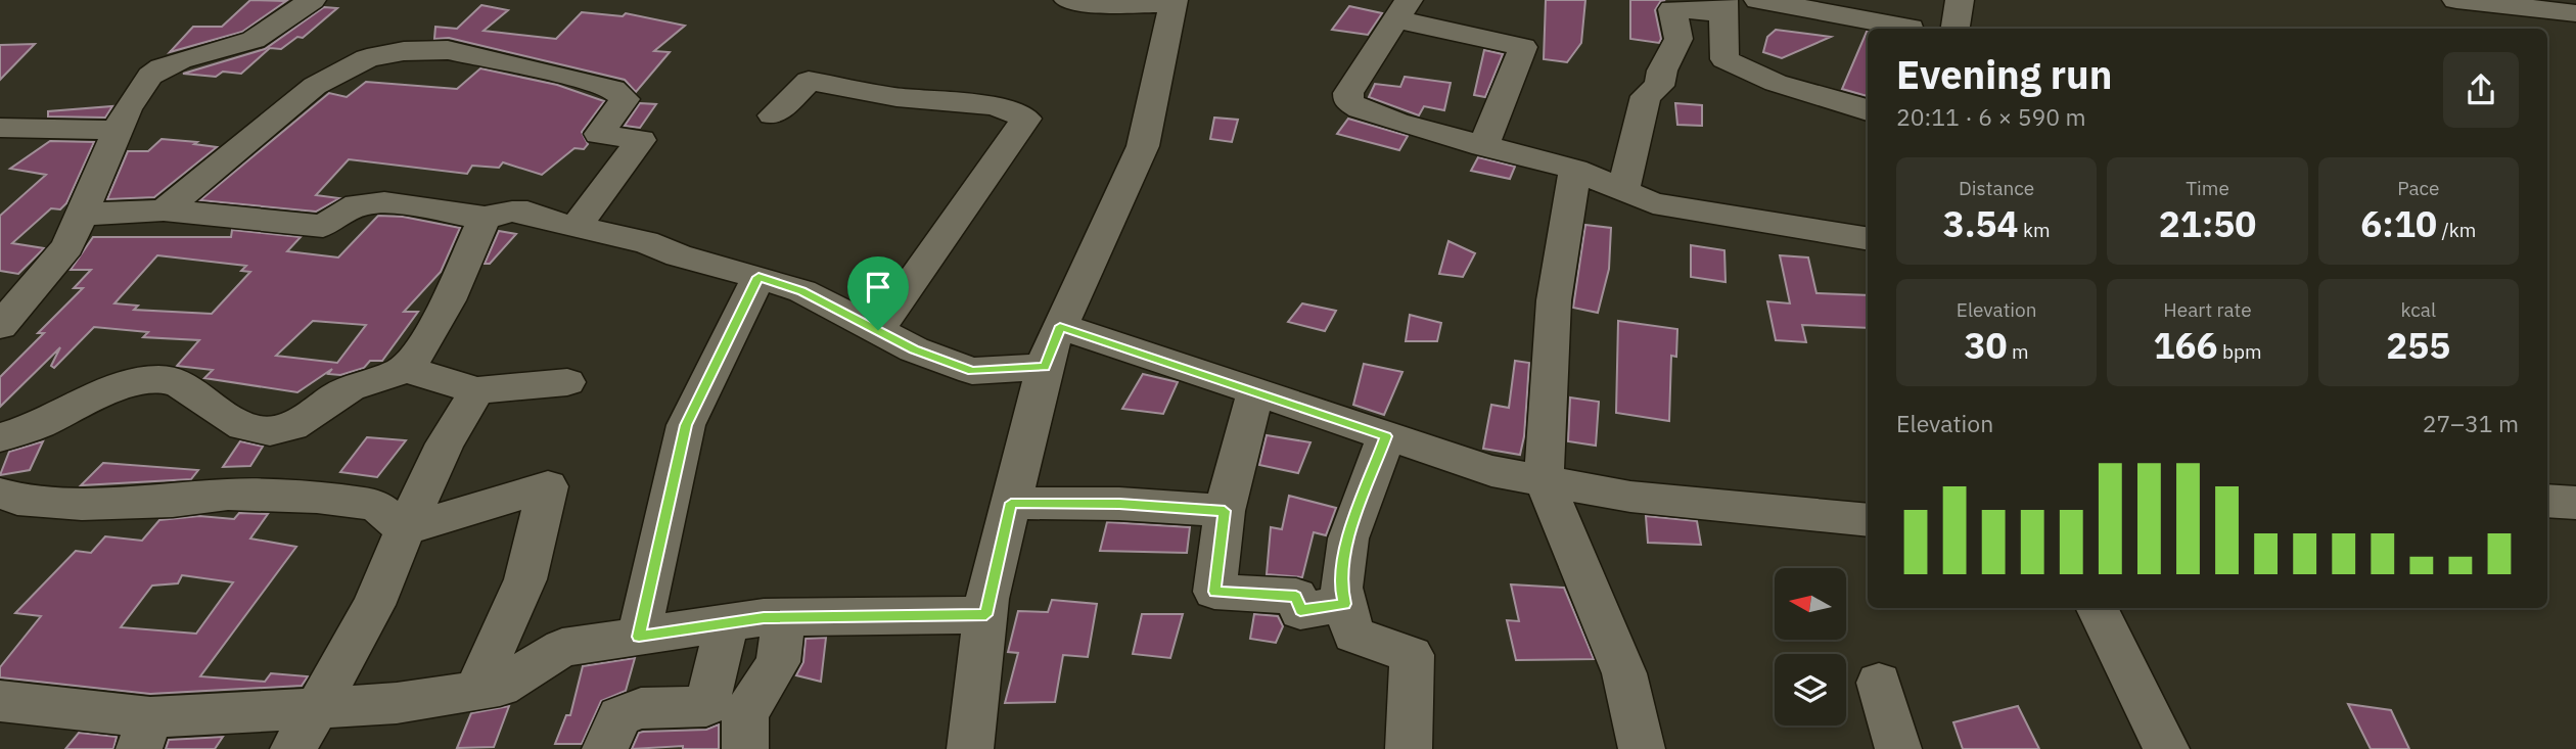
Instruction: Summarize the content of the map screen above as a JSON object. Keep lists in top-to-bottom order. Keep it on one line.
{"north":"left","page":{"heading":["Evening run","20:11 · 6 × 590 m"],"stats":[["Distance","3.54 km"],["Time","21:50"],["Pace","6:10 /km"],["Elevation","30 m"],["Heart rate","166 bpm"],["kcal","255"]],"chart":["Elevation","27–31 m"]}}
